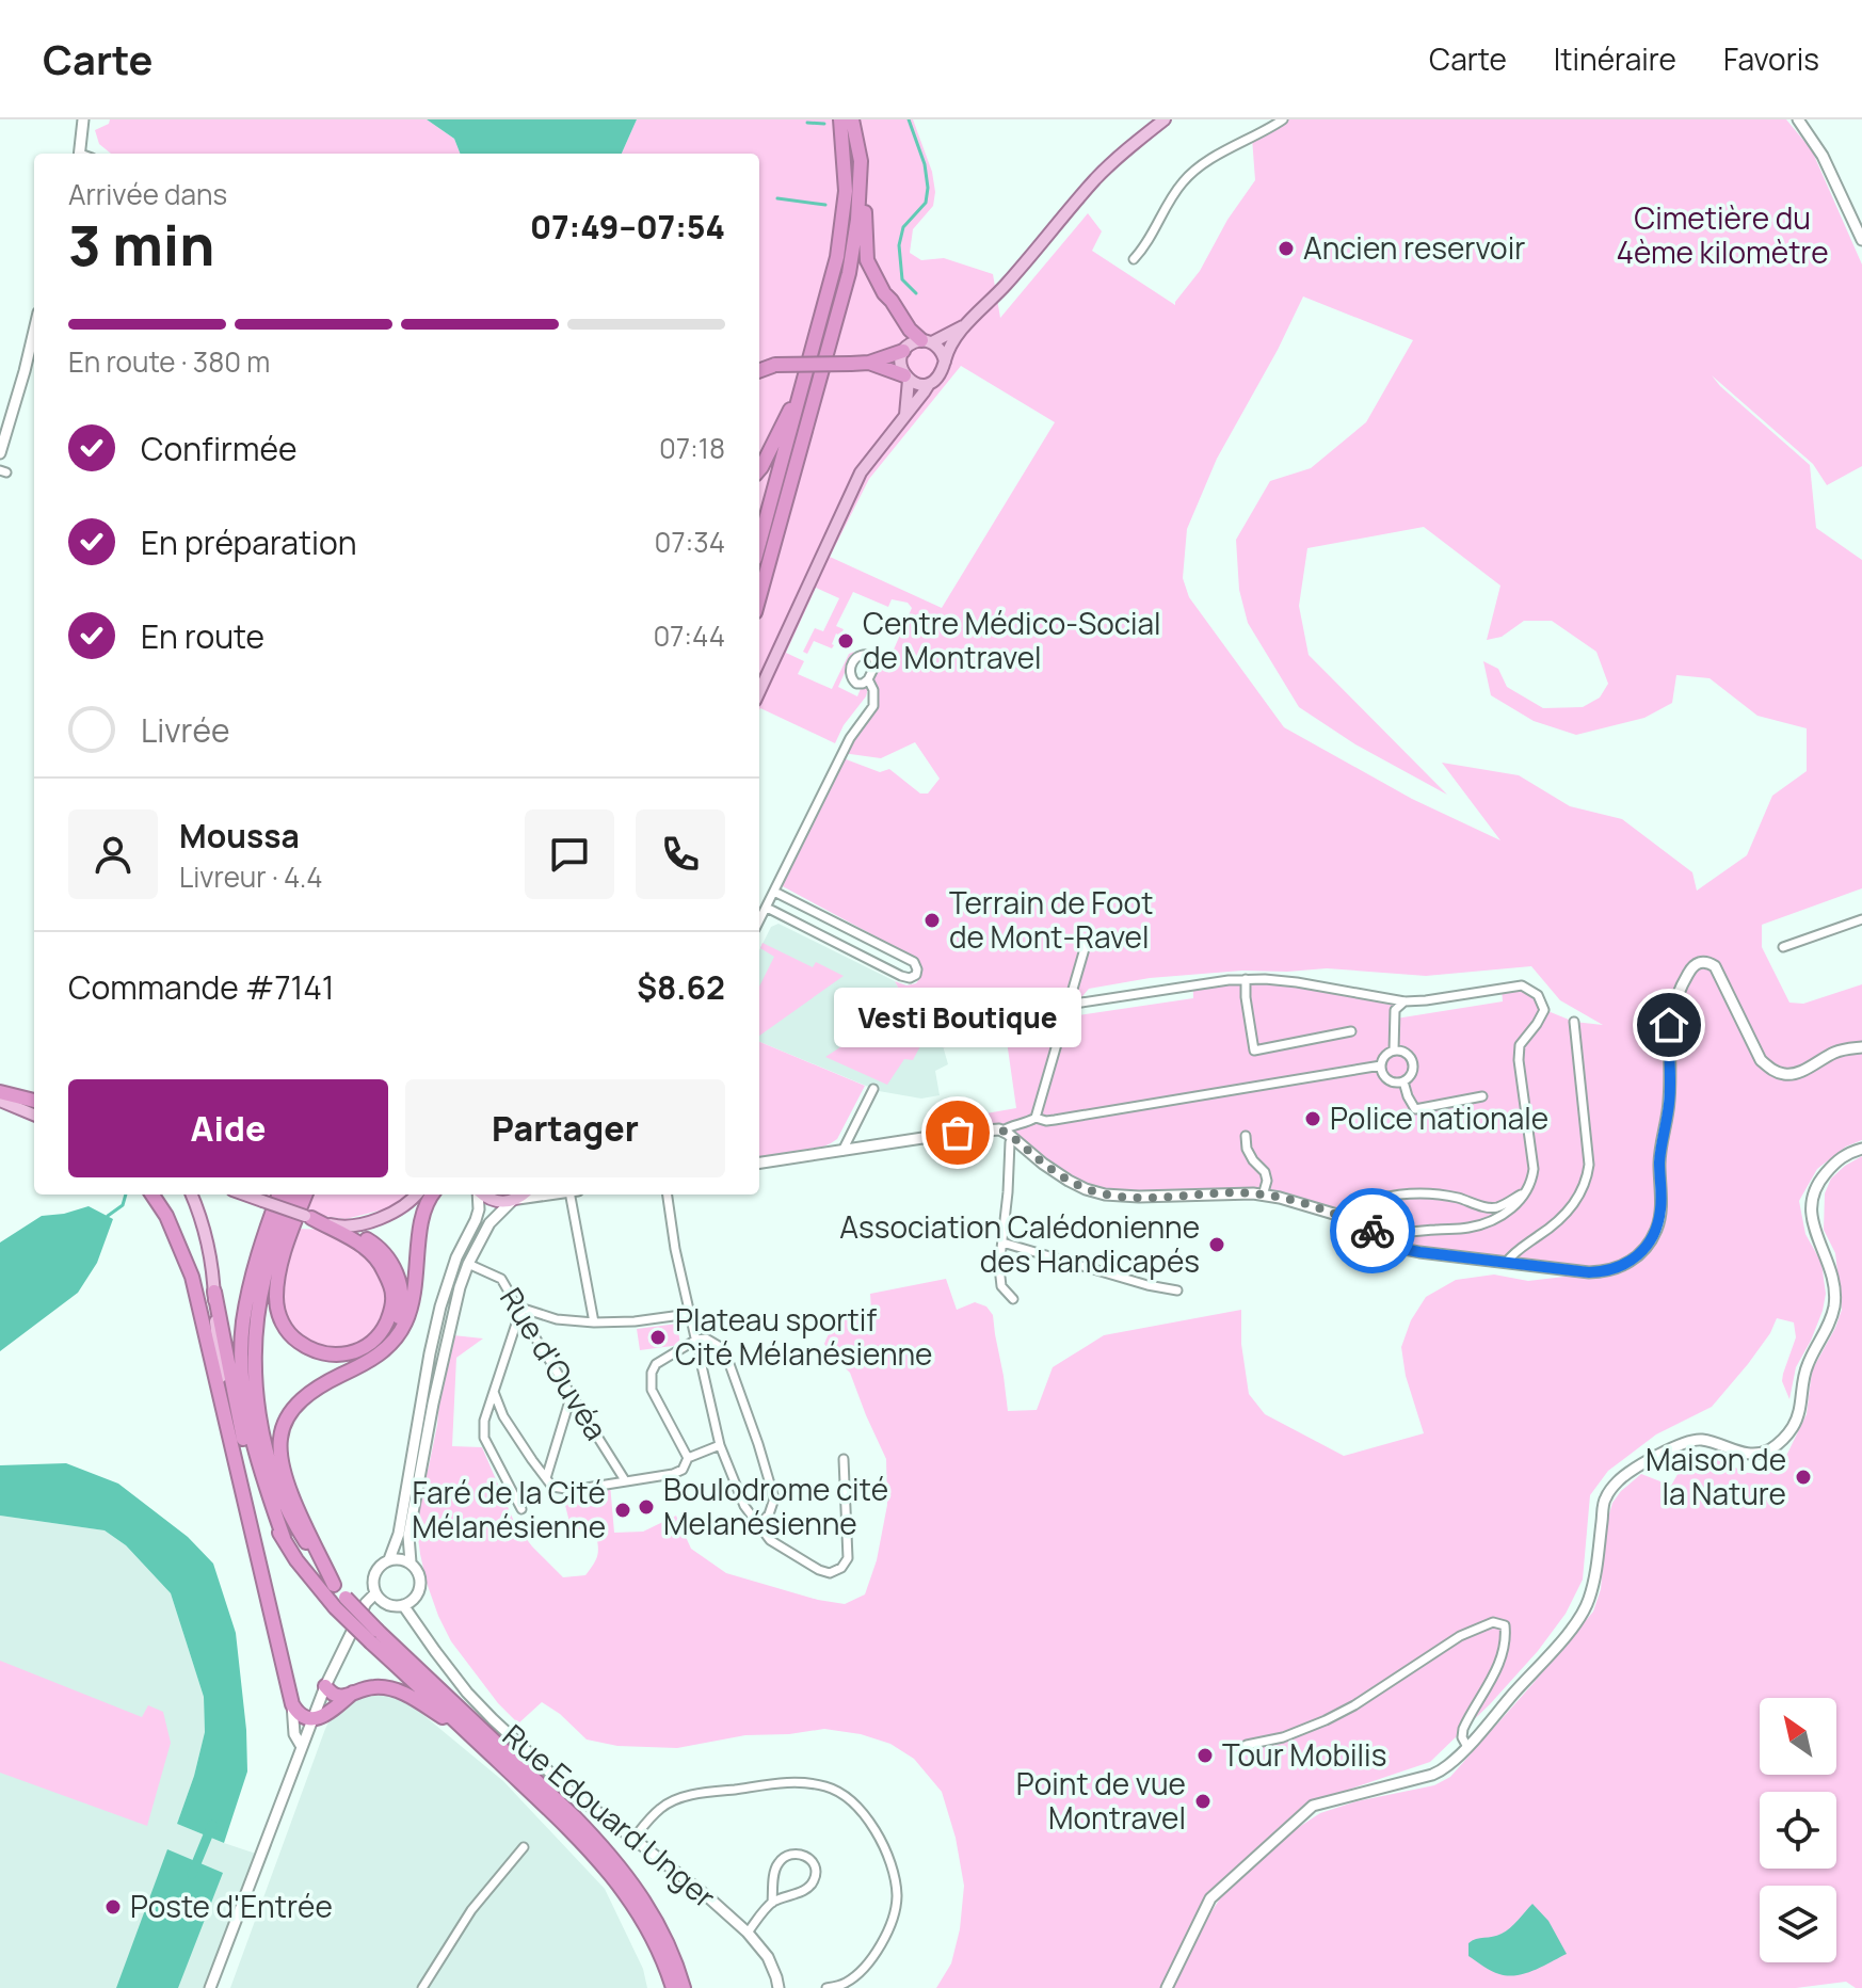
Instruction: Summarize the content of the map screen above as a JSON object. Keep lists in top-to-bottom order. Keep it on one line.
{"streets":{"street":["Rue d'Ouvéa","Rue Edouard Unger"]},"parks":["Cimetière du 4ème kilomètre"],"places":["Ancien reservoir","Centre Médico-Social de Montravel","Terrain de Foot de Mont-Ravel","Police nationale","Vesti Boutique","Association Calédonienne des Handicapés","Plateau sportif Cité Mélanésienne","Maison de la Nature","Boulodrome cité Melanésienne","Faré de la Cité Mélanésienne","Tour Mobilis","Point de vue Montravel","Poste d'Entrée"],"north":"top left","page":{"header":"Carte","nav":["Carte","Itinéraire","Favoris"],"heading":["3 min","Arrivée dans","07:49–07:54"],"panel":["Moussa","Livreur · 4.4","Commande #7141","$8.62"],"bar":"En route · 380 m","list":[["Confirmée","07:18"],["En préparation","07:34"],["En route","07:44"],"Livrée"],"bubble":"Vesti Boutique","buttons":["Aide","Partager"]}}
